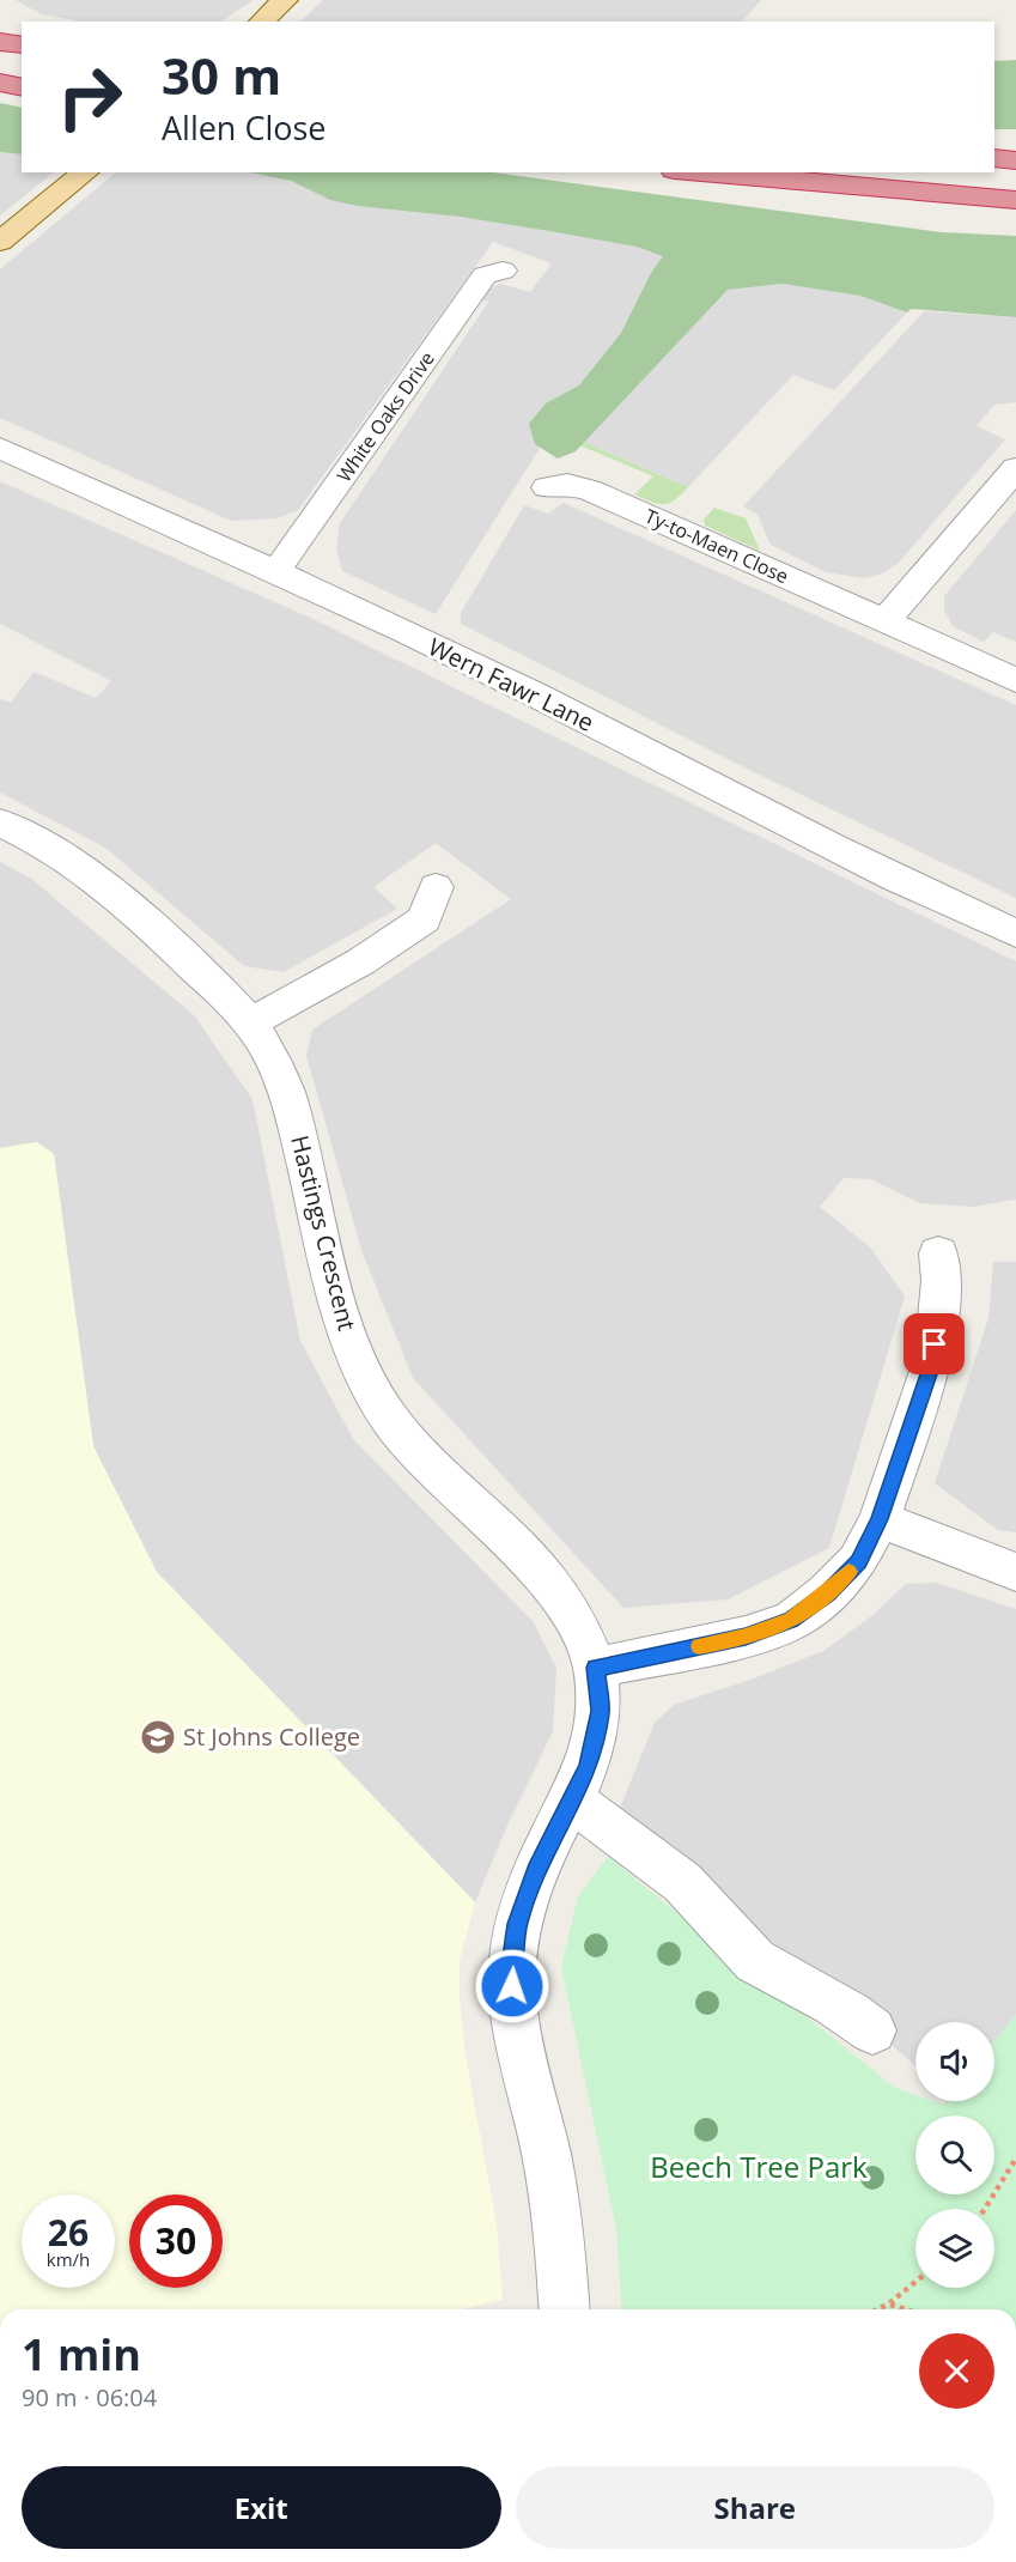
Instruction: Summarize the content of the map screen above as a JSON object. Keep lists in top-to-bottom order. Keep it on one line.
{"streets":{"street":["White Oaks Drive","Ty-to-Maen Close","Wern Fawr Lane","Hastings Crescent"]},"crossings":[["White Oaks Drive","Wern Fawr Lane"]],"parks":["Beech Tree Park"],"places":{"school or university":["St Johns College"]},"page":{"turn":["30 m","Allen Close"],"speed":"26 km/h","limit":"30","heading":["1 min","90 m · 06:04"],"buttons":["Exit","Share"]}}
